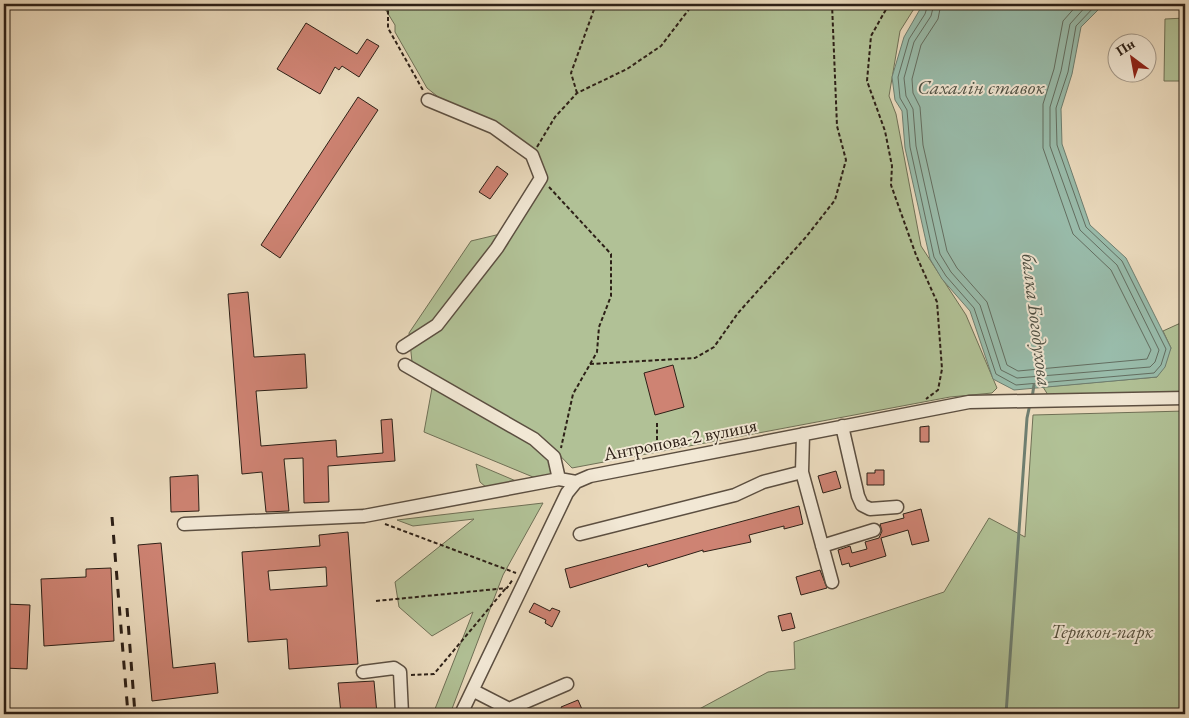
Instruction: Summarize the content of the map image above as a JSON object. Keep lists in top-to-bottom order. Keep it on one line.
{"streets":{"street":["Антропова-2 вулиця"]},"water":["Сахалін ставок","балка Богодухова"],"parks":["Терикон-парк"],"north":"top left"}
